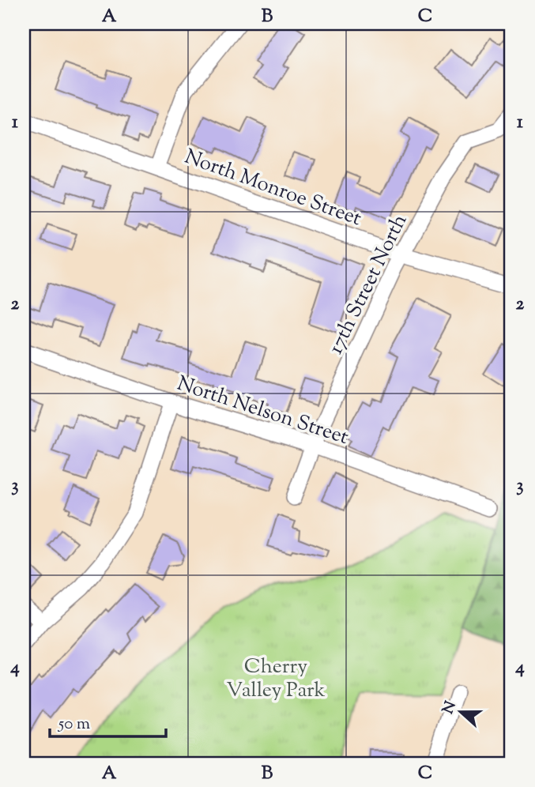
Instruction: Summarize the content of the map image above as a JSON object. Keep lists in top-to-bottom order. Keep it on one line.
{"streets":{"street":["North Monroe Street","17th Street North","North Nelson Street"]},"crossings":[["North Monroe Street","17th Street North"],["17th Street North","North Nelson Street"]],"parks":["Cherry Valley Park"],"scale_bar":"50 m","north":"left","grid":{"columns":["A","B","C"],"rows":["1","2","3","4"]}}
